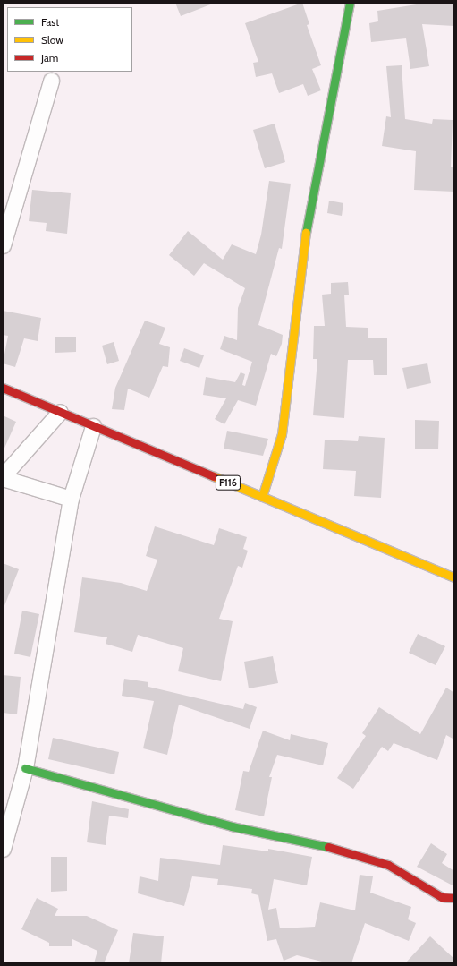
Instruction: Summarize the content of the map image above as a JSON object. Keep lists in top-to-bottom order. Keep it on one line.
{"streets":{"street":["F116"]},"legend":["Fast","Slow","Jam"]}
